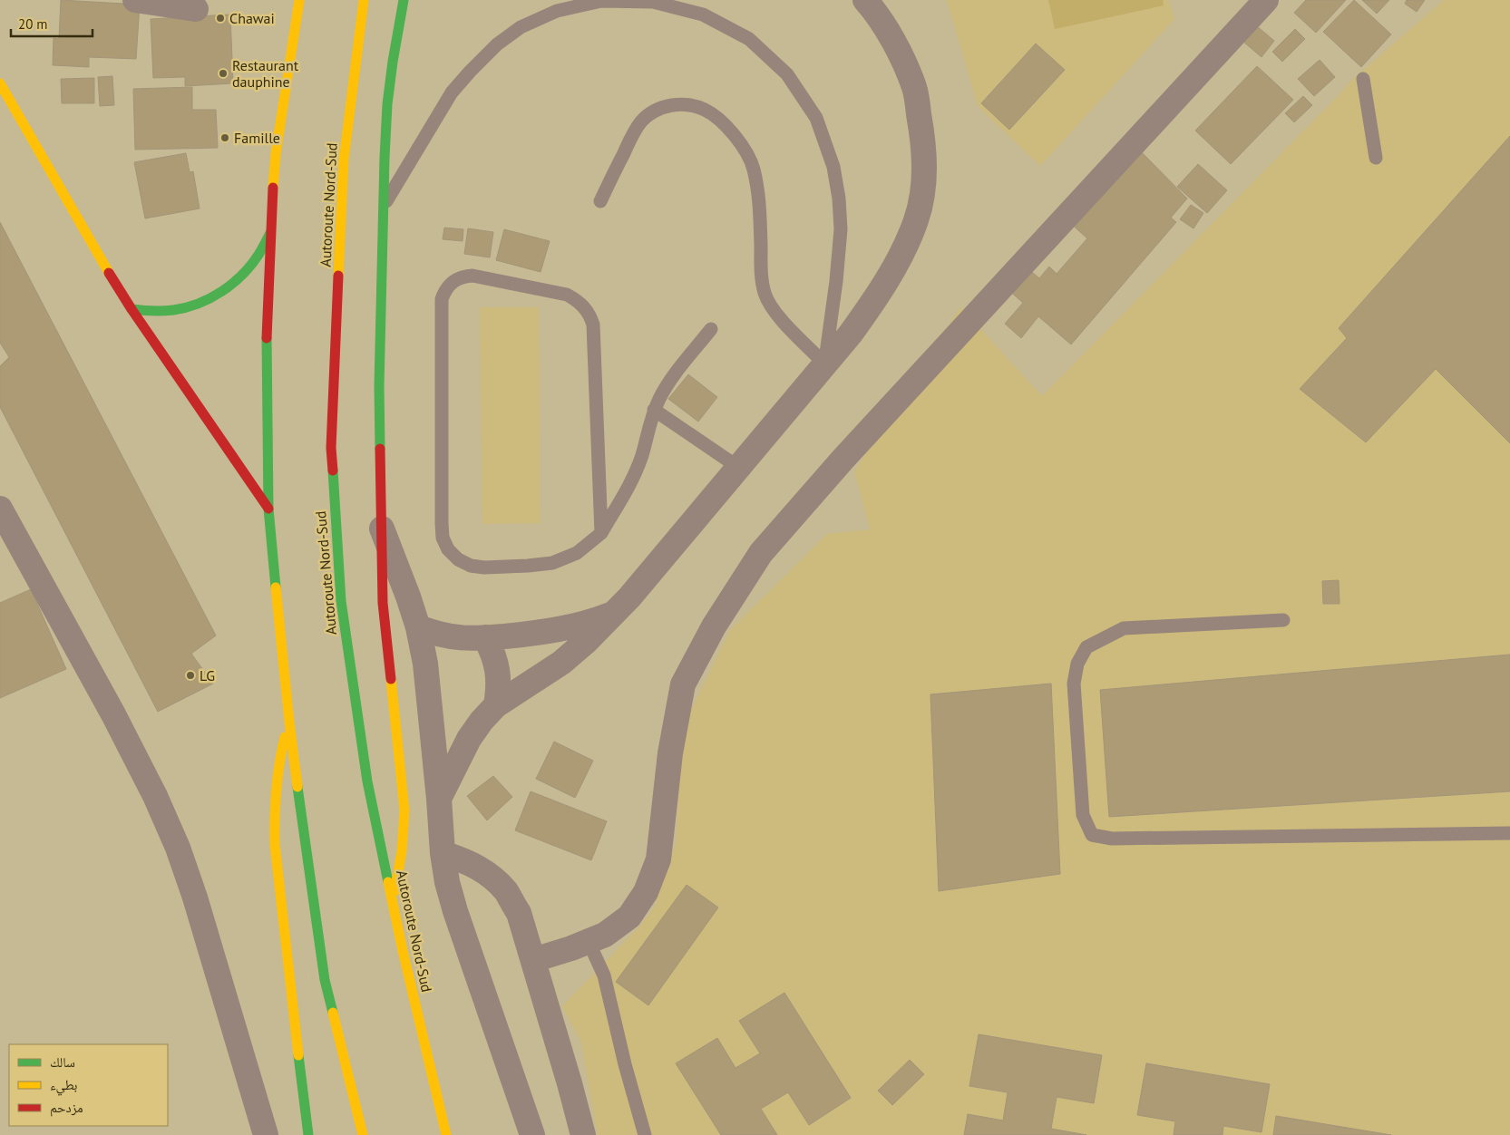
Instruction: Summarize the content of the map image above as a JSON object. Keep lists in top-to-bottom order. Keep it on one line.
{"streets":{"main road":["Autoroute Nord-Sud"]},"places":["Chawai","Restaurant dauphine","Famille","LG"],"legend":["سالك","بطيء","مزدحم"],"scale_bar":"20 m"}
